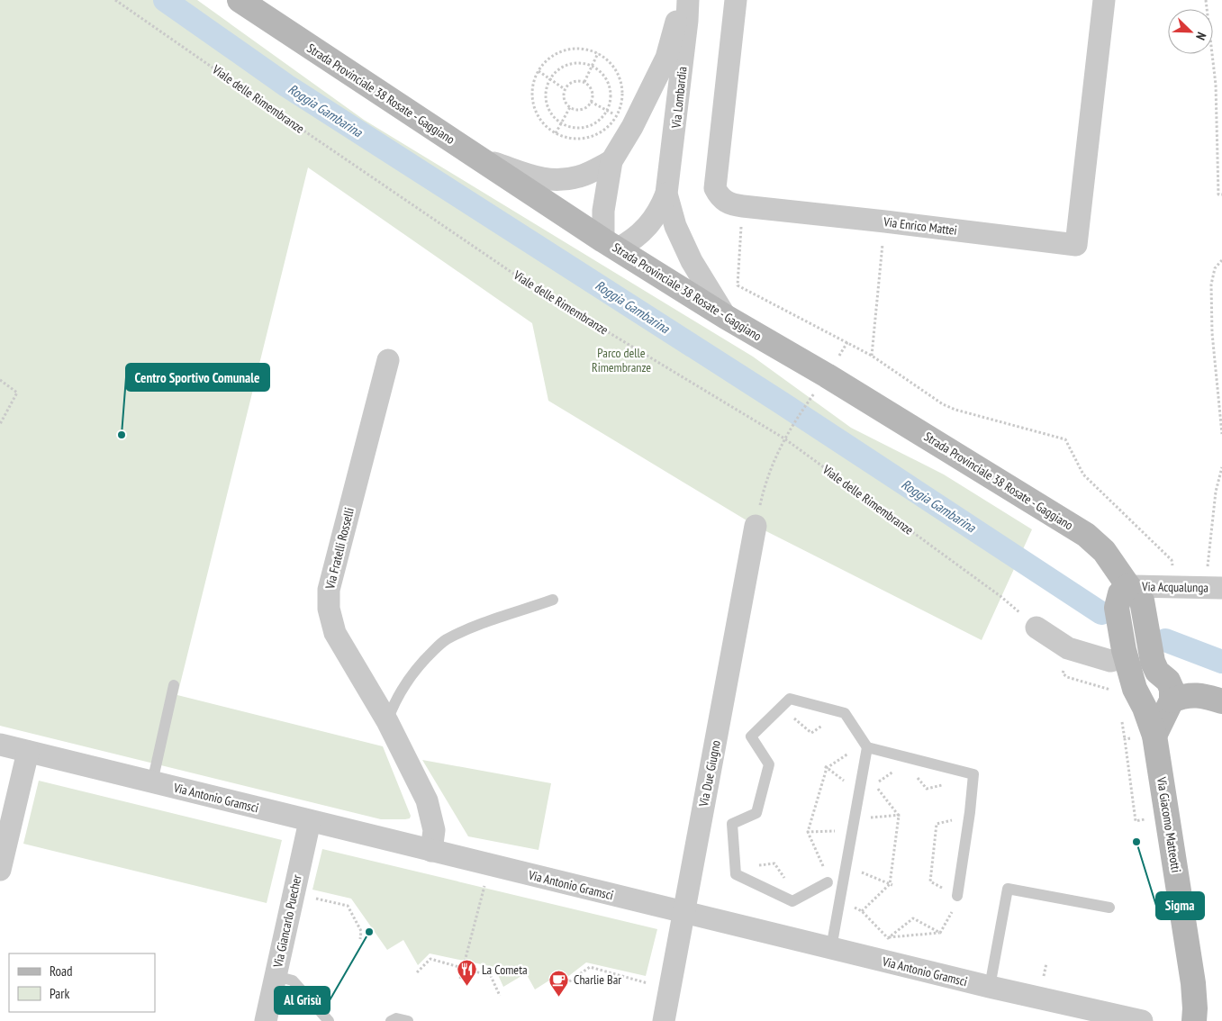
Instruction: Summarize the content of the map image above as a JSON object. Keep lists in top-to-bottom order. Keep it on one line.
{"streets":{"street":["Strada Provinciale 38 Rosate - Gaggiano","Via Lombardia","Via Enrico Mattei","Via Fratelli Rosselli","Via Acqualunga","Via Due Giugno","Via Antonio Gramsci","Via Giacomo Matteotti","Via Giancarlo Puecher"],"path":["Viale delle Rimembranze"]},"crossings":[["Strada Provinciale 38 Rosate - Gaggiano","Via Lombardia"],["Strada Provinciale 38 Rosate - Gaggiano","Via Acqualunga"],["Strada Provinciale 38 Rosate - Gaggiano","Via Giacomo Matteotti"],["Via Fratelli Rosselli","Via Antonio Gramsci"],["Via Due Giugno","Via Antonio Gramsci"],["Via Antonio Gramsci","Via Giancarlo Puecher"]],"water":["Roggia Gambarina"],"parks":["Parco delle Rimembranze"],"places":{"other":["Centro Sportivo Comunale","Sigma","Al Grisù"],"restaurant":["La Cometa"],"cafe":["Charlie Bar"]},"legend":["Road","Park"],"north":"bottom right"}
